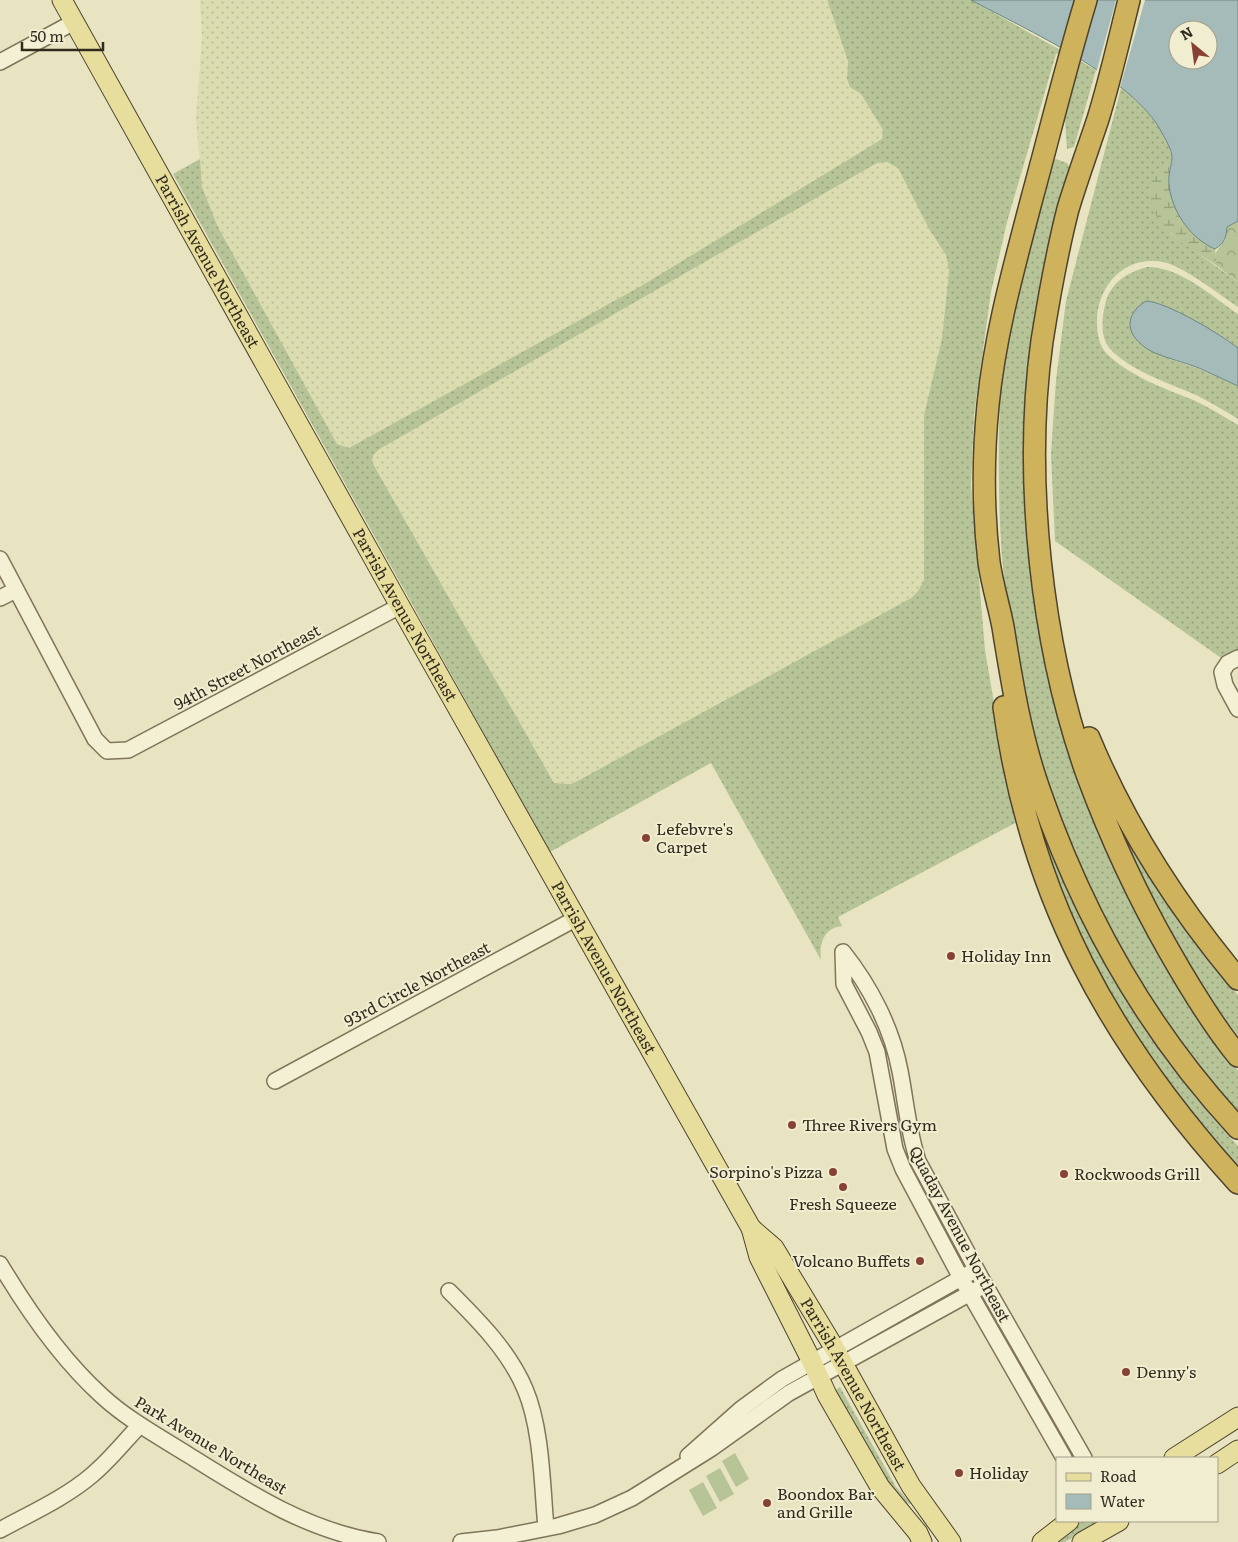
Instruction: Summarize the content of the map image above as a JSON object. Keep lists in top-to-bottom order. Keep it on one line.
{"streets":{"main road":["Parrish Avenue Northeast"],"street":["94th Street Northeast","93rd Circle Northeast","Quaday Avenue Northeast","Park Avenue Northeast"]},"crossings":[["Parrish Avenue Northeast","94th Street Northeast"],["Parrish Avenue Northeast","93rd Circle Northeast"]],"places":["Lefebvre's Carpet","Holiday Inn","Three Rivers Gym","Sorpino's Pizza","Rockwoods Grill","Fresh Squeeze","Volcano Buffets","Denny's","Holiday","Boondox Bar and Grille"],"legend":["Road","Water"],"scale_bar":"50 m","north":"top left"}
